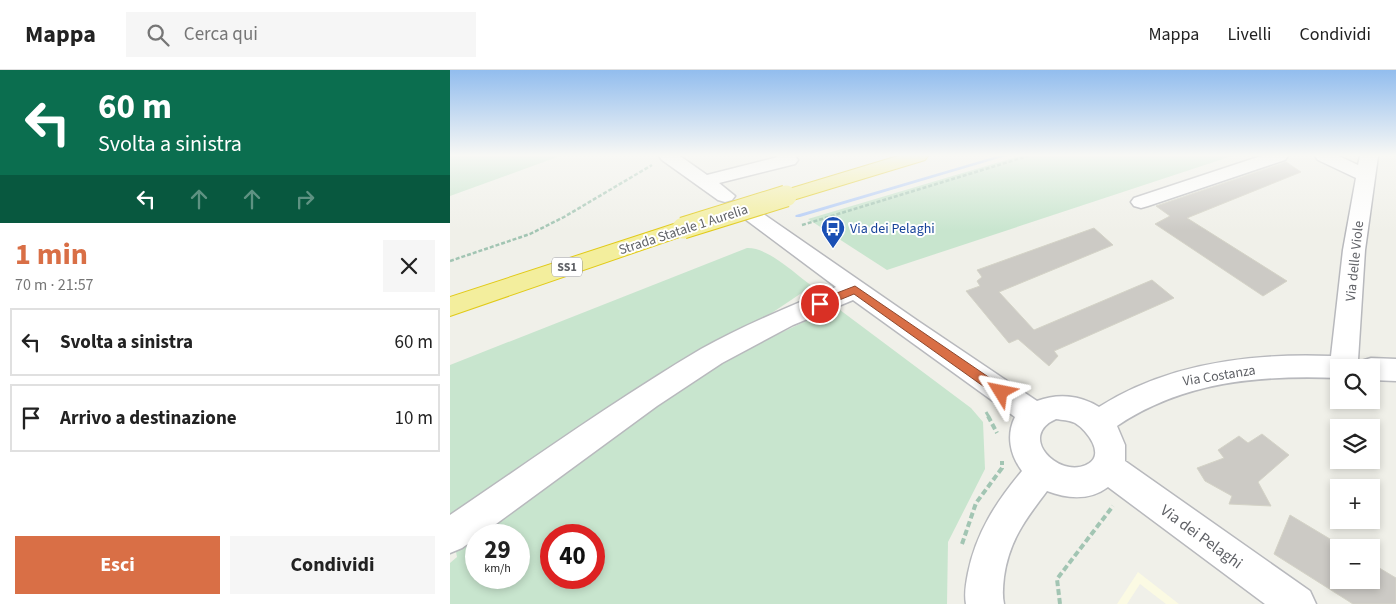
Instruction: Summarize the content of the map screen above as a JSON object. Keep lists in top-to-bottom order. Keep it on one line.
{"streets":{"highway":["Strada Statale 1 Aurelia","SS1"],"street":["Via delle Viole","Via Costanza","Via dei Pelaghi"]},"crossings":[["Via Costanza","Via dei Pelaghi"]],"places":{"bus stop":["Via dei Pelaghi"]},"page":{"header":"Mappa","search":"Cerca qui","nav":["Mappa","Livelli","Condividi"],"turn":["60 m","Svolta a sinistra"],"heading":["1 min","70 m · 21:57"],"list":[{"name":"Svolta a sinistra","value":"60 m"},{"name":"Arrivo a destinazione","value":"10 m"}],"map_buttons":["+","−"],"speed":"29 km/h","limit":"40","buttons":["Esci","Condividi"]}}
